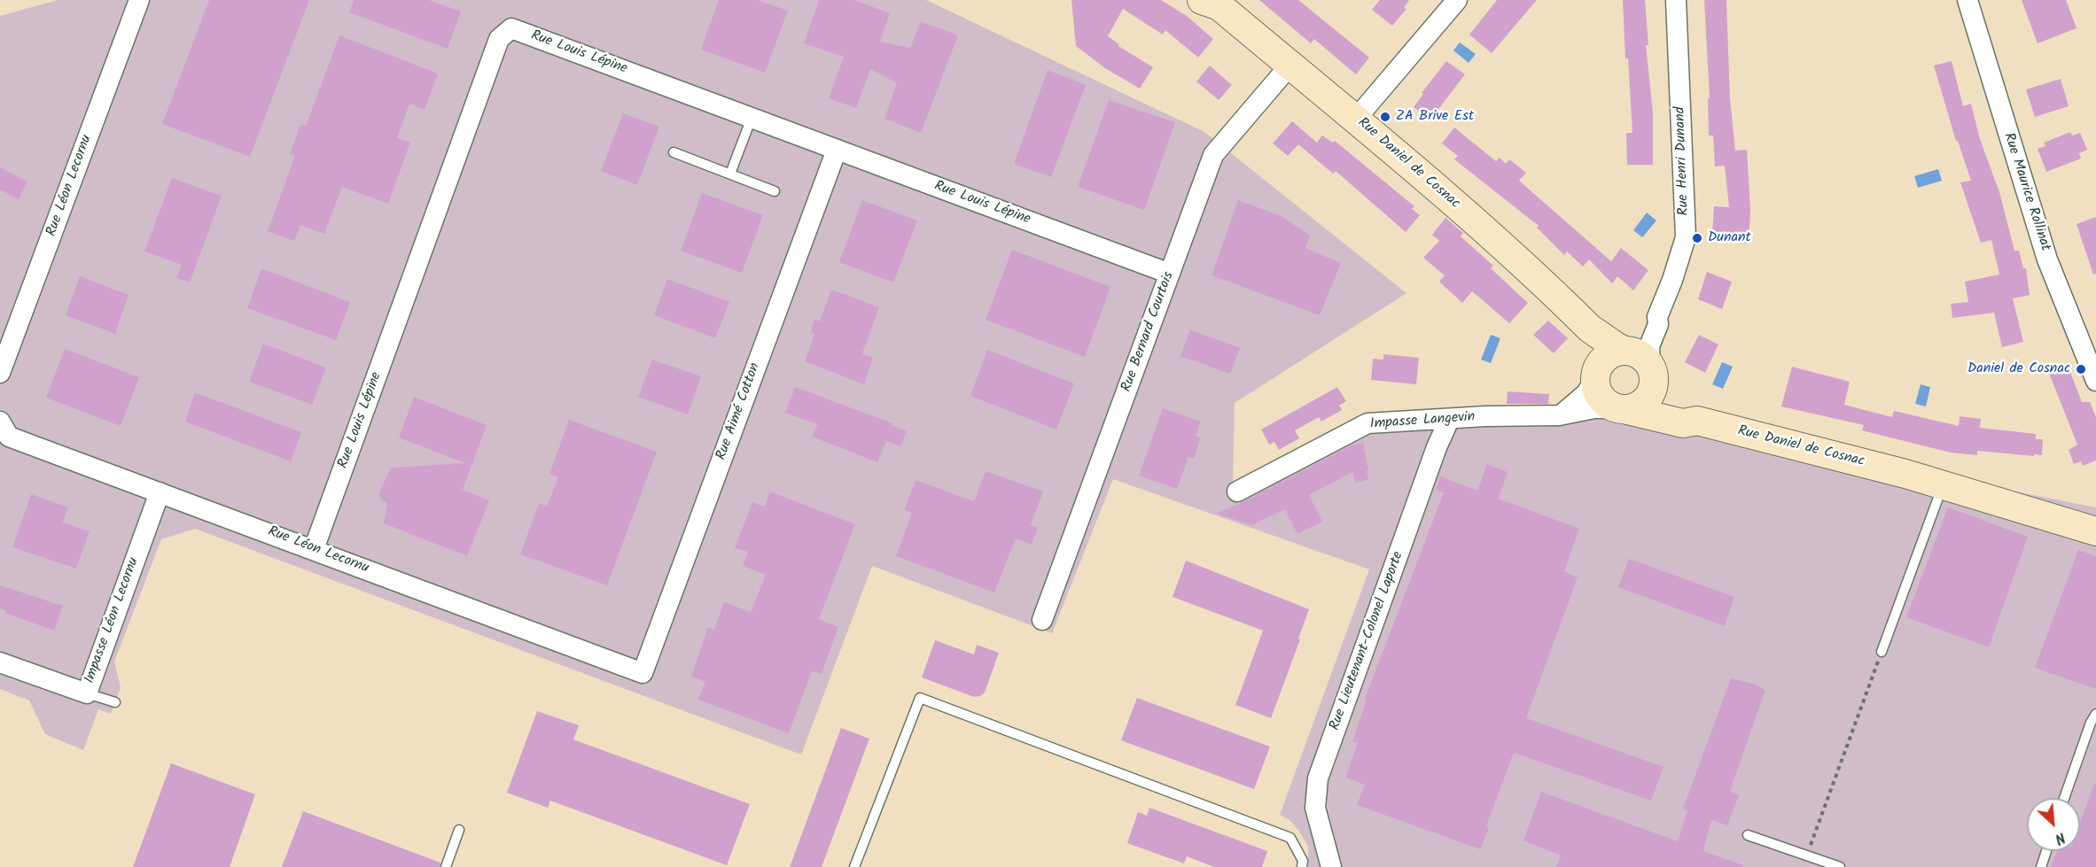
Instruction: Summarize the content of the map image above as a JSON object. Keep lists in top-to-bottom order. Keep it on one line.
{"streets":{"street":["Rue Louis Lépine","Rue Henri Dunand","Rue Daniel de Cosnac","Rue Léon Lecornu","Rue Maurice Rollinat","Rue Bernard Courtois","Rue Aimé Cotton","Impasse Langevin","Impasse Léon Lecornu","Rue Lieutenant-Colonel Laporte"]},"crossings":[["Rue Louis Lépine","Rue Léon Lecornu"],["Rue Louis Lépine","Rue Bernard Courtois"],["Rue Louis Lépine","Rue Aimé Cotton"],["Rue Henri Dunand","Rue Daniel de Cosnac"],["Rue Henri Dunand","Impasse Langevin"],["Rue Daniel de Cosnac","Rue Bernard Courtois"],["Rue Daniel de Cosnac","Impasse Langevin"],["Rue Léon Lecornu","Rue Aimé Cotton"],["Rue Léon Lecornu","Impasse Léon Lecornu"],["Impasse Langevin","Rue Lieutenant-Colonel Laporte"]],"places":["ZA Brive Est","Dunant","Daniel de Cosnac"],"north":"bottom right"}
